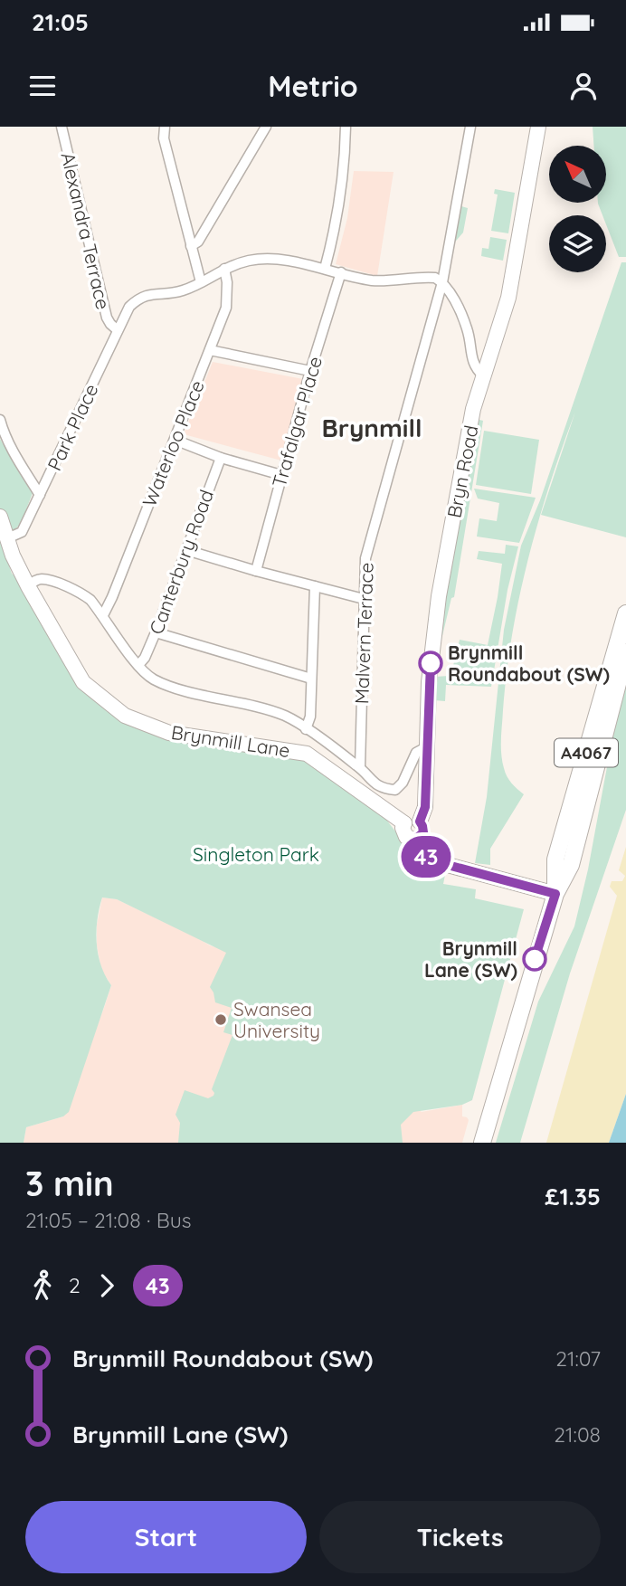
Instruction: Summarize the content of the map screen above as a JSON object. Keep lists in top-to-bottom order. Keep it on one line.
{"streets":{"main road":["A4067"],"street":["Alexandra Terrace","Trafalgar Place","Park Place","Waterloo Place","Bryn Road","Canterbury Road","Malvern Terrace","Brynmill Lane"]},"crossings":[["Alexandra Terrace","Park Place"],["Park Place","Brynmill Lane"],["Bryn Road","Brynmill Lane"],["Brynmill Lane","A4067"]],"districts":["Brynmill"],"parks":["Singleton Park"],"places":["Brynmill Roundabout (SW)","Brynmill Lane (SW)","Swansea University"],"lines":["bus line 43"],"north":"top left","page":{"status":"21:05","header":"Metrio","on_map":"43","heading":["3 min","21:05 – 21:08 · Bus","£1.35"],"legs":["2","43"],"list":[{"name":"Brynmill Roundabout (SW)","value":"21:07"},{"name":"Brynmill Lane (SW)","value":"21:08"}],"buttons":["Start","Tickets"]}}
